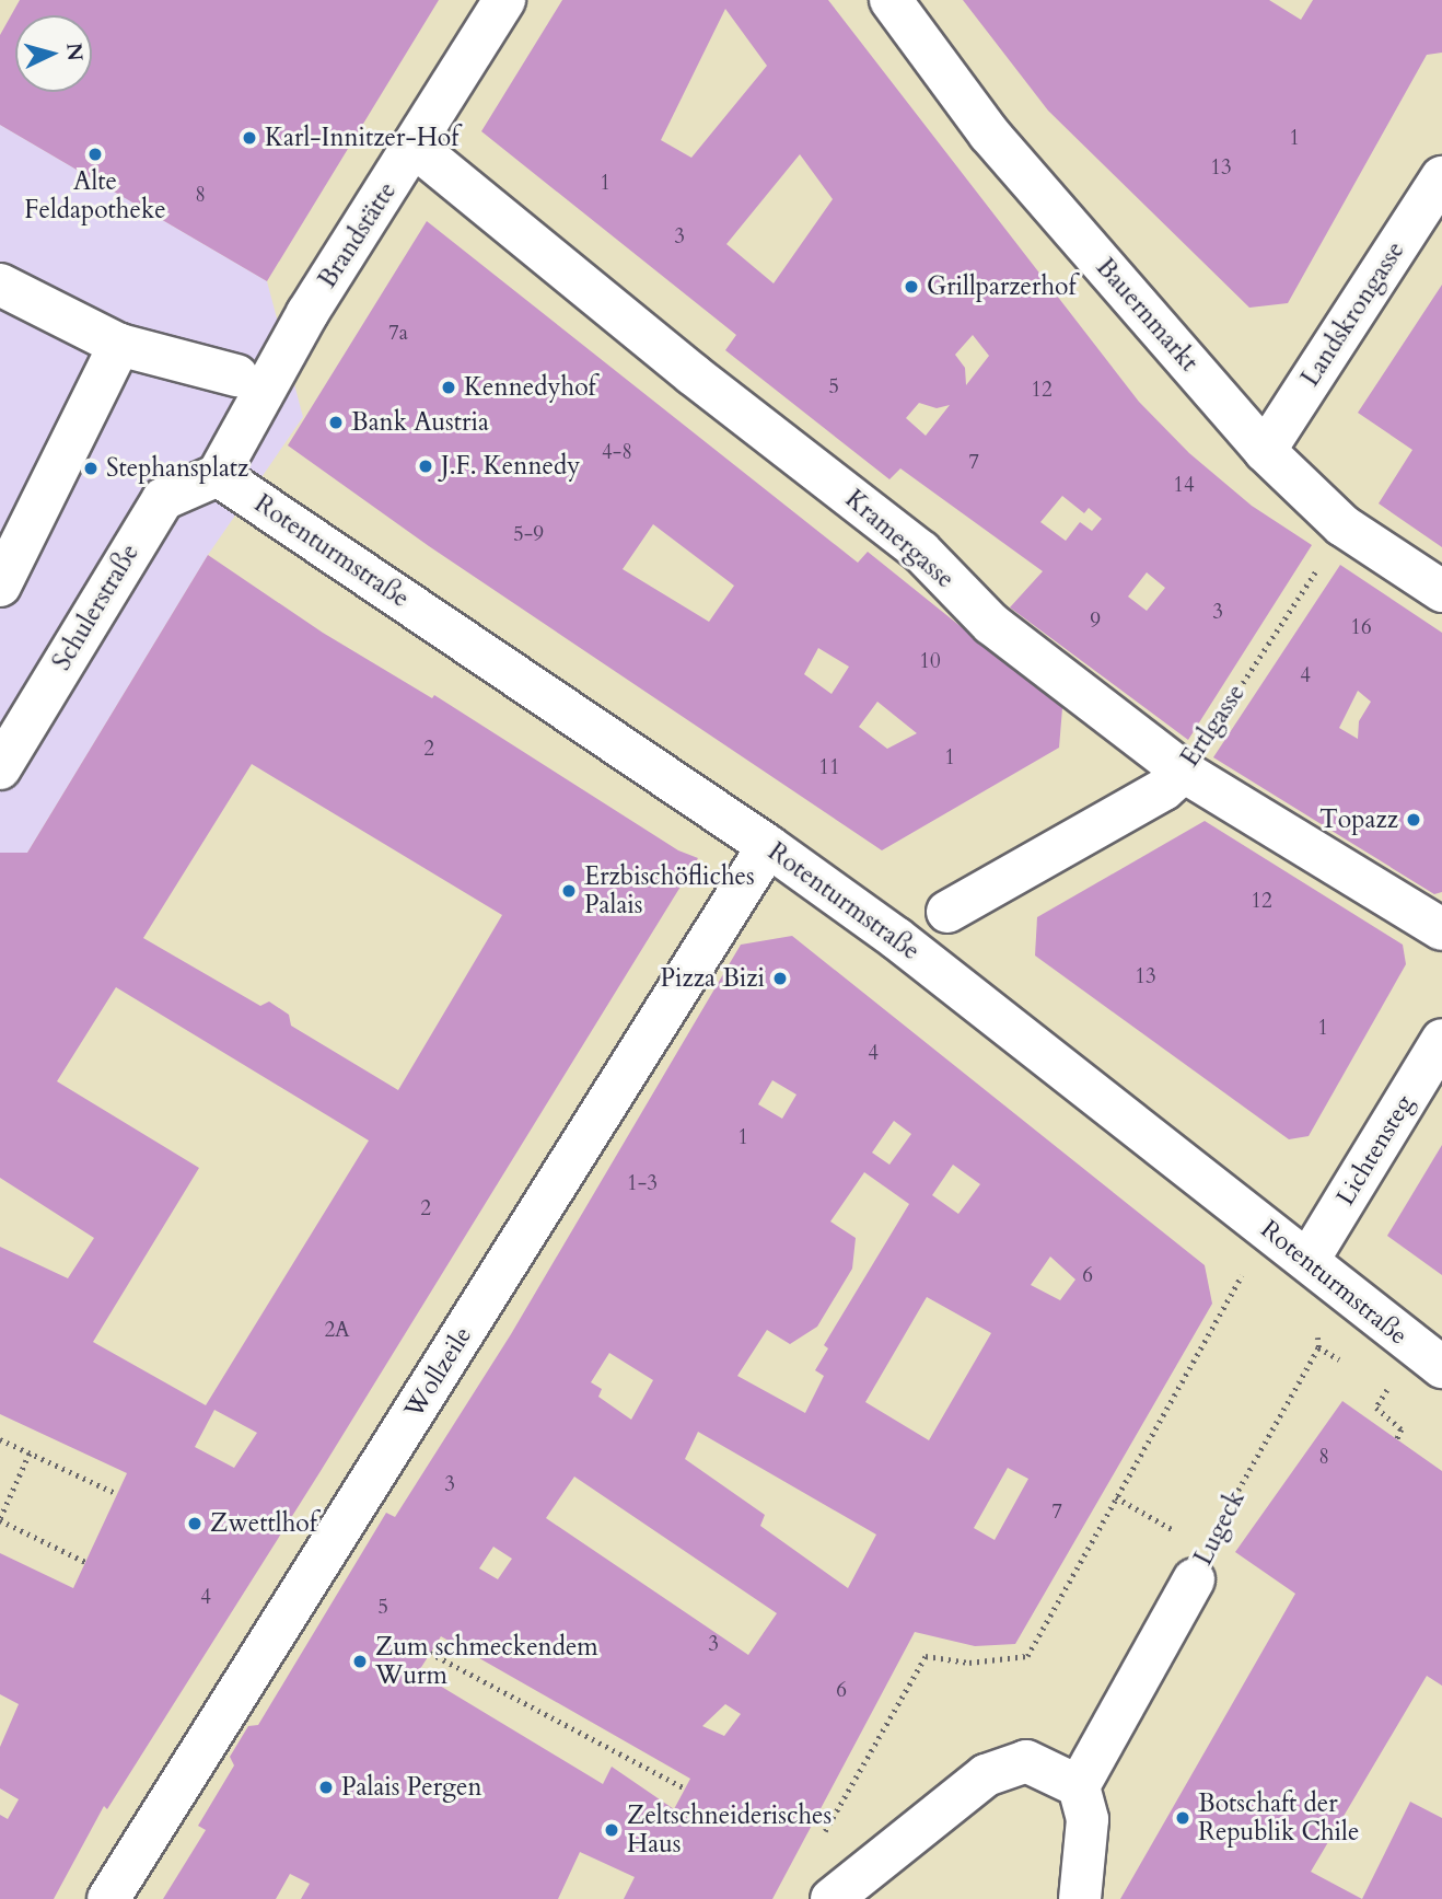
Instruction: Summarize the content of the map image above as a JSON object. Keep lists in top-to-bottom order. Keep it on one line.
{"streets":{"street":["Brandstätte","Landskrongasse","Bauernmarkt","Kramergasse","Rotenturmstraße","Schulerstraße","Ertlgasse","Lichtensteg","Wollzeile","Lugeck"]},"crossings":[["Brandstätte","Kramergasse"],["Brandstätte","Rotenturmstraße"],["Brandstätte","Schulerstraße"],["Landskrongasse","Bauernmarkt"],["Bauernmarkt","Ertlgasse"],["Kramergasse","Ertlgasse"],["Rotenturmstraße","Schulerstraße"],["Rotenturmstraße","Lichtensteg"],["Rotenturmstraße","Wollzeile"],["Rotenturmstraße","Lugeck"],["Lichtensteg","Lugeck"]],"places":["Karl-Innitzer-Hof","Alte Feldapotheke","Grillparzerhof","Kennedyhof","Bank Austria","J.F. Kennedy","Stephansplatz","Topazz","Erzbischöfliches Palais","Pizza Bizi","Zwettlhof","Zum schmeckendem Wurm","Palais Pergen","Botschaft der Republik Chile","Zeltschneiderisches Haus"],"house_numbers":["1","13","1","8","3","7a","5","12","4-8","7","14","5-9","3","9","16","10","4","2","1","11","12","13","1","4","1","1-3","2","6","2A","8","3","7","4","5","3","6"],"north":"right"}
